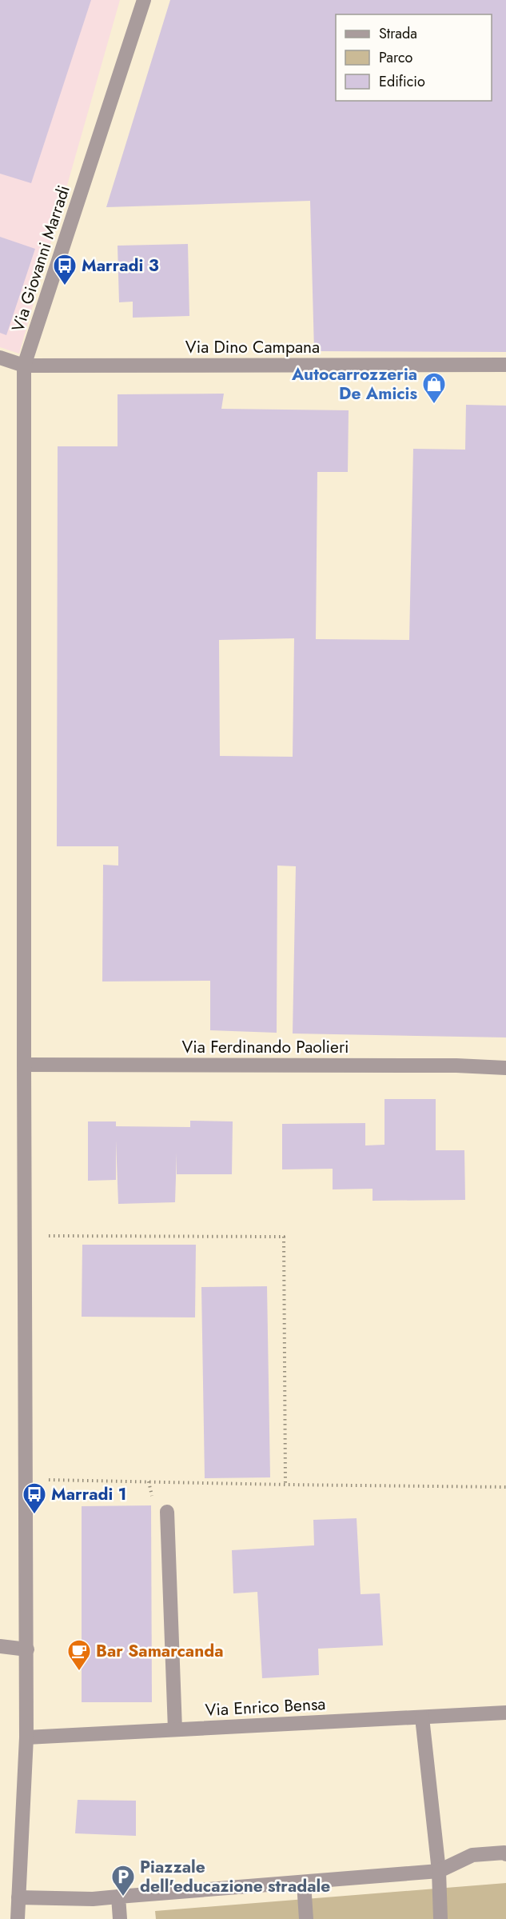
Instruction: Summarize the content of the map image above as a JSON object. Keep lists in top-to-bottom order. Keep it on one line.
{"streets":{"street":["Via Giovanni Marradi","Via Dino Campana","Via Ferdinando Paolieri","Via Enrico Bensa"]},"crossings":[["Via Giovanni Marradi","Via Dino Campana"],["Via Giovanni Marradi","Via Ferdinando Paolieri"],["Via Giovanni Marradi","Via Enrico Bensa"]],"places":{"bus stop":["Marradi 3","Marradi 1"],"shop":["Autocarrozzeria De Amicis"],"cafe":["Bar Samarcanda"],"parking":["Piazzale dell'educazione stradale"]},"legend":["Strada","Parco","Edificio"]}
